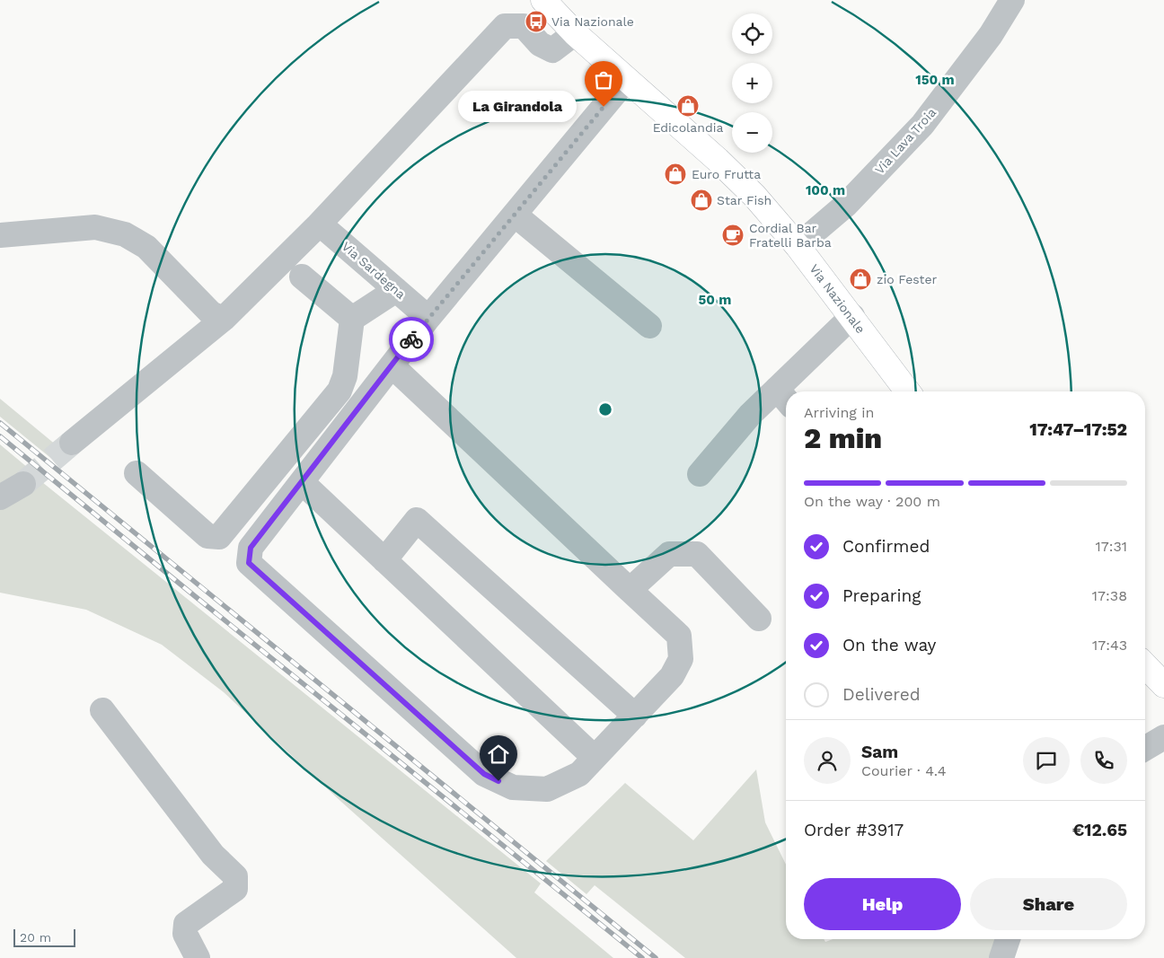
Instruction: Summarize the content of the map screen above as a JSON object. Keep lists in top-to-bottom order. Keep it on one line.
{"streets":{"main road":["Via Nazionale"],"street":["Via Lava Troia","Via Sardegna"]},"crossings":[["Via Lava Troia","Via Nazionale"]],"places":{"bus stop":["Via Nazionale"],"shop":["Edicolandia","Euro Frutta","Star Fish","zio Fester"],"other":["La Girandola"],"cafe":["Cordial Bar Fratelli Barba"]},"scale_bar":"20 m","page":{"map_buttons":["+","−"],"bubble":"La Girandola","heading":["2 min","Arriving in","17:47–17:52"],"panel":["Sam","Courier · 4.4","Order #3917","€12.65"],"bar":"On the way · 200 m","list":[["Confirmed","17:31"],["Preparing","17:38"],["On the way","17:43"],"Delivered"],"buttons":["Help","Share"],"scale":"20 m"},"rings":["150 m","100 m","50 m"]}
